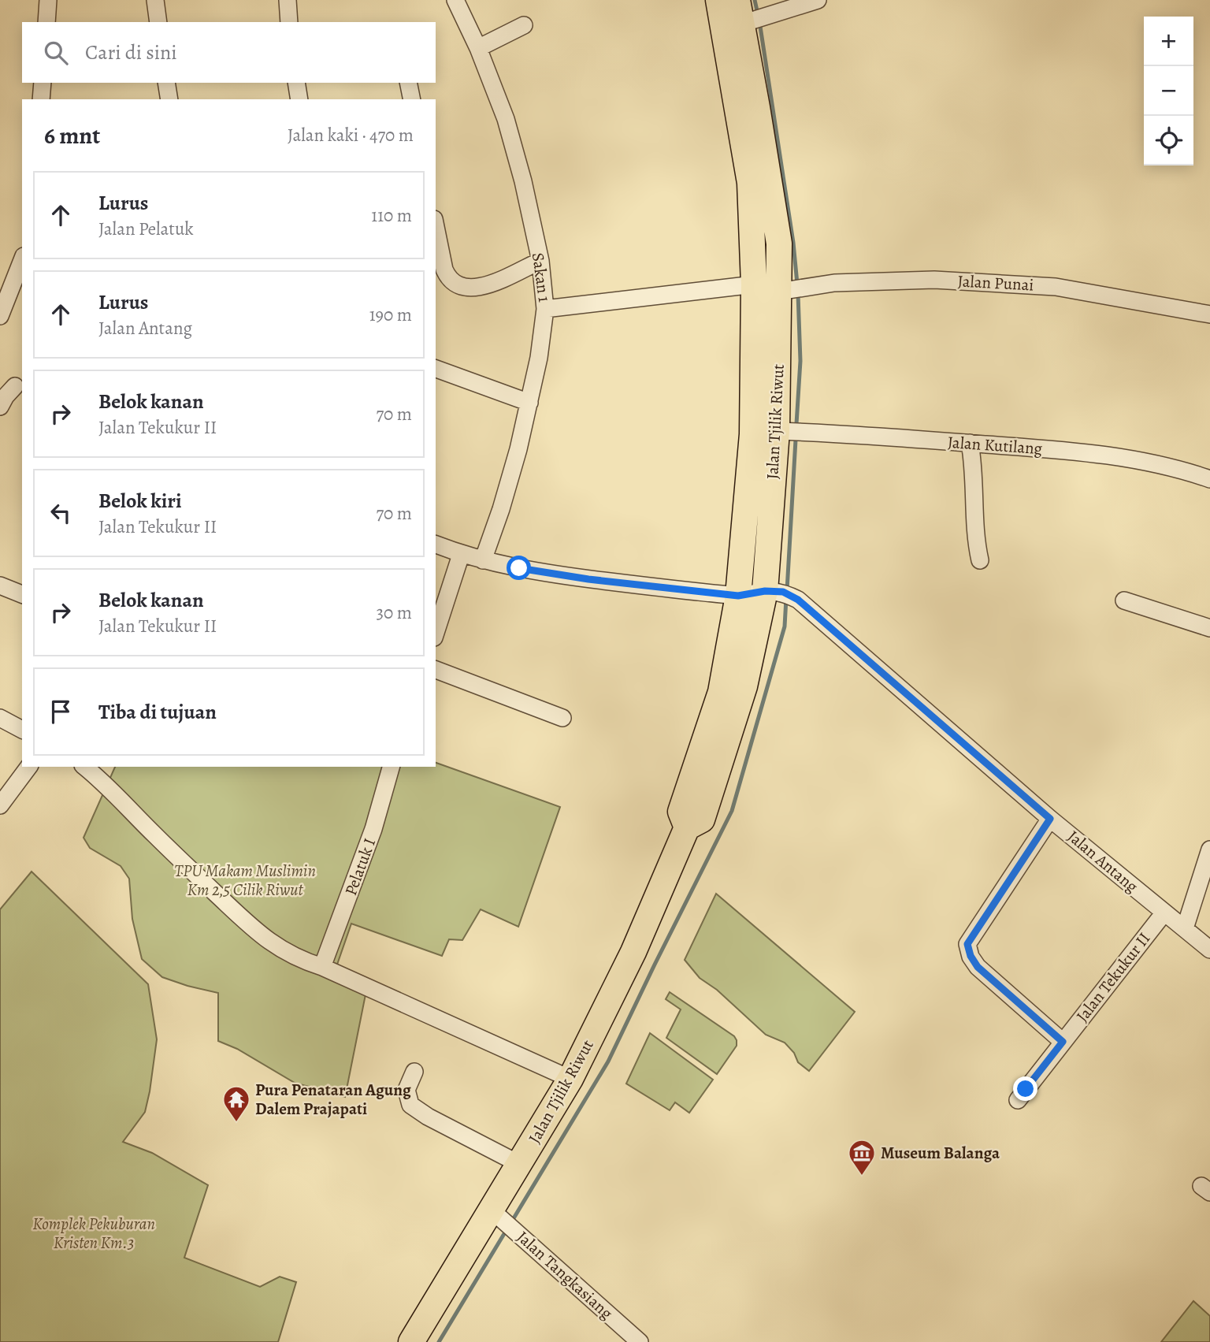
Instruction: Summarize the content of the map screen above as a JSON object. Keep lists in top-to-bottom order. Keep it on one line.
{"streets":{"highway":["Jalan Tjilik Riwut"],"street":["Sakan 1","Jalan Punai","Jalan Kutilang","Jalan Antang","Pelatuk I","Jalan Tekukur II","Jalan Tangkasiang"]},"crossings":[["Jalan Punai","Jalan Tjilik Riwut"],["Jalan Tjilik Riwut","Jalan Kutilang"],["Jalan Tjilik Riwut","Jalan Antang"],["Jalan Tjilik Riwut","Jalan Tangkasiang"],["Jalan Antang","Jalan Tekukur II"]],"parks":["TPU Makam Muslimin Km 2,5 Cilik Riwut","Komplek Pekuburan Kristen Km.3"],"places":{"temple":["Pura Penataran Agung Dalem Prajapati"],"museum":["Museum Balanga"]},"page":{"map_buttons":["+","−"],"search":"Cari di sini","heading":["6 mnt","Jalan kaki · 470 m"],"list":[["Lurus","Jalan Pelatuk","110 m"],["Lurus","Jalan Antang","190 m"],["Belok kanan","Jalan Tekukur II","70 m"],["Belok kiri","Jalan Tekukur II","70 m"],["Belok kanan","Jalan Tekukur II","30 m"],"Tiba di tujuan"]}}
